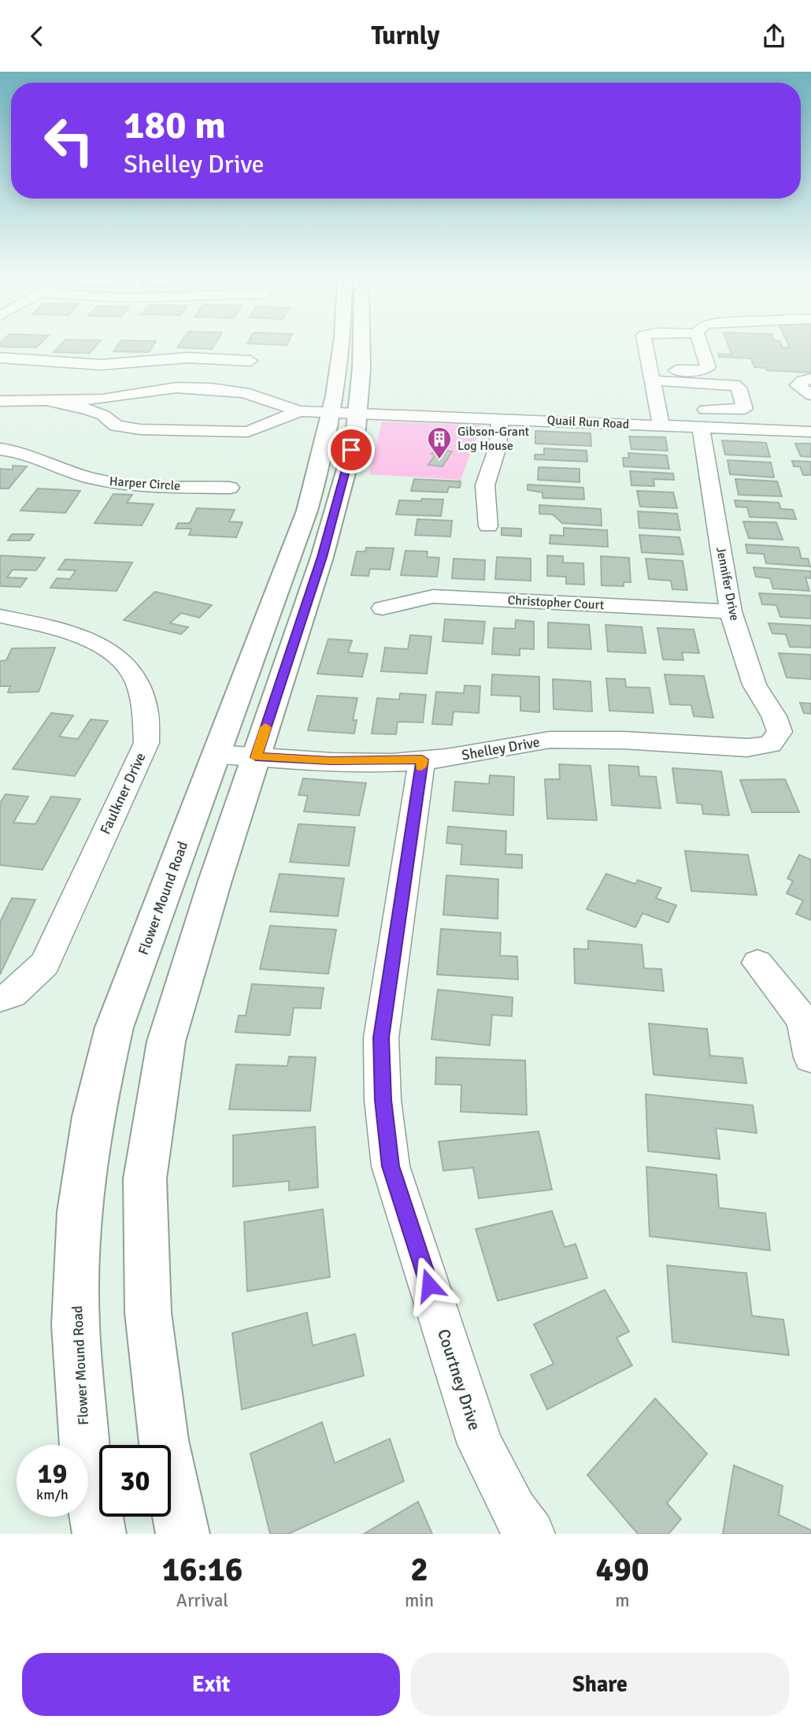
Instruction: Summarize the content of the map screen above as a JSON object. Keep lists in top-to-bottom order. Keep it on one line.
{"streets":{"main road":["Flower Mound Road"],"street":["Quail Run Road","Harper Circle","Jennifer Drive","Christopher Court","Shelley Drive","Faulkner Drive","Courtney Drive"]},"crossings":[["Quail Run Road","Jennifer Drive"],["Quail Run Road","Flower Mound Road"],["Jennifer Drive","Christopher Court"],["Jennifer Drive","Shelley Drive"],["Shelley Drive","Flower Mound Road"],["Shelley Drive","Courtney Drive"]],"places":{"building":["Gibson-Grant Log House"]},"page":{"header":"Turnly","turn":["180 m","Shelley Drive"],"speed":"19 km/h","limit":"30","eta":["16:16","Arrival","2","min","490","m"],"buttons":["Exit","Share"]}}
